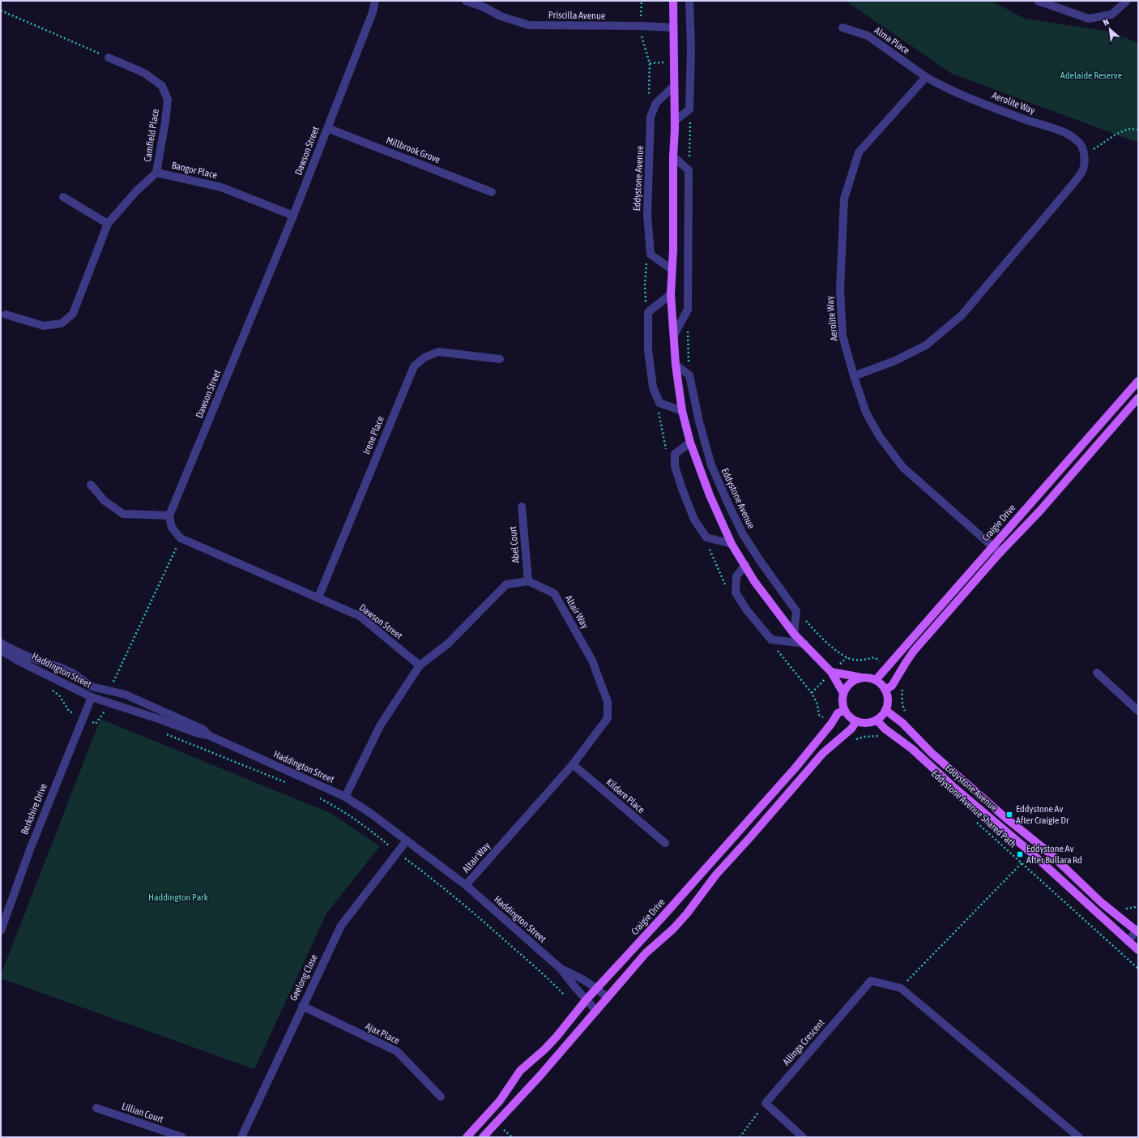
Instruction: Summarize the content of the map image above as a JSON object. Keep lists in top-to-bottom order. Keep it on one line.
{"streets":{"main road":["Eddystone Avenue","Craigie Drive"],"street":["Priscilla Avenue","Alma Place","Aerolite Way","Camfield Place","Millbrook Grove","Dawson Street","Bangor Place","Irene Place","Abel Court","Altair Way","Haddington Street","Kildare Place","Berkshire Drive","Geelong Close","Ajax Place","Allinga Crescent","Lillian Court"],"path":["Eddystone Avenue Shared Path"]},"crossings":[["Alma Place","Aerolite Way"],["Aerolite Way","Craigie Drive"],["Camfield Place","Bangor Place"],["Millbrook Grove","Dawson Street"],["Dawson Street","Bangor Place"],["Dawson Street","Irene Place"],["Eddystone Avenue","Craigie Drive"],["Craigie Drive","Haddington Street"],["Abel Court","Altair Way"],["Altair Way","Haddington Street"],["Altair Way","Kildare Place"],["Haddington Street","Berkshire Drive"],["Haddington Street","Geelong Close"],["Geelong Close","Ajax Place"]],"parks":["Adelaide Reserve","Haddington Park"],"places":{"transit":["Eddystone Av After Craigie Dr","Eddystone Av After Bullara Rd"]},"north":"top left"}
